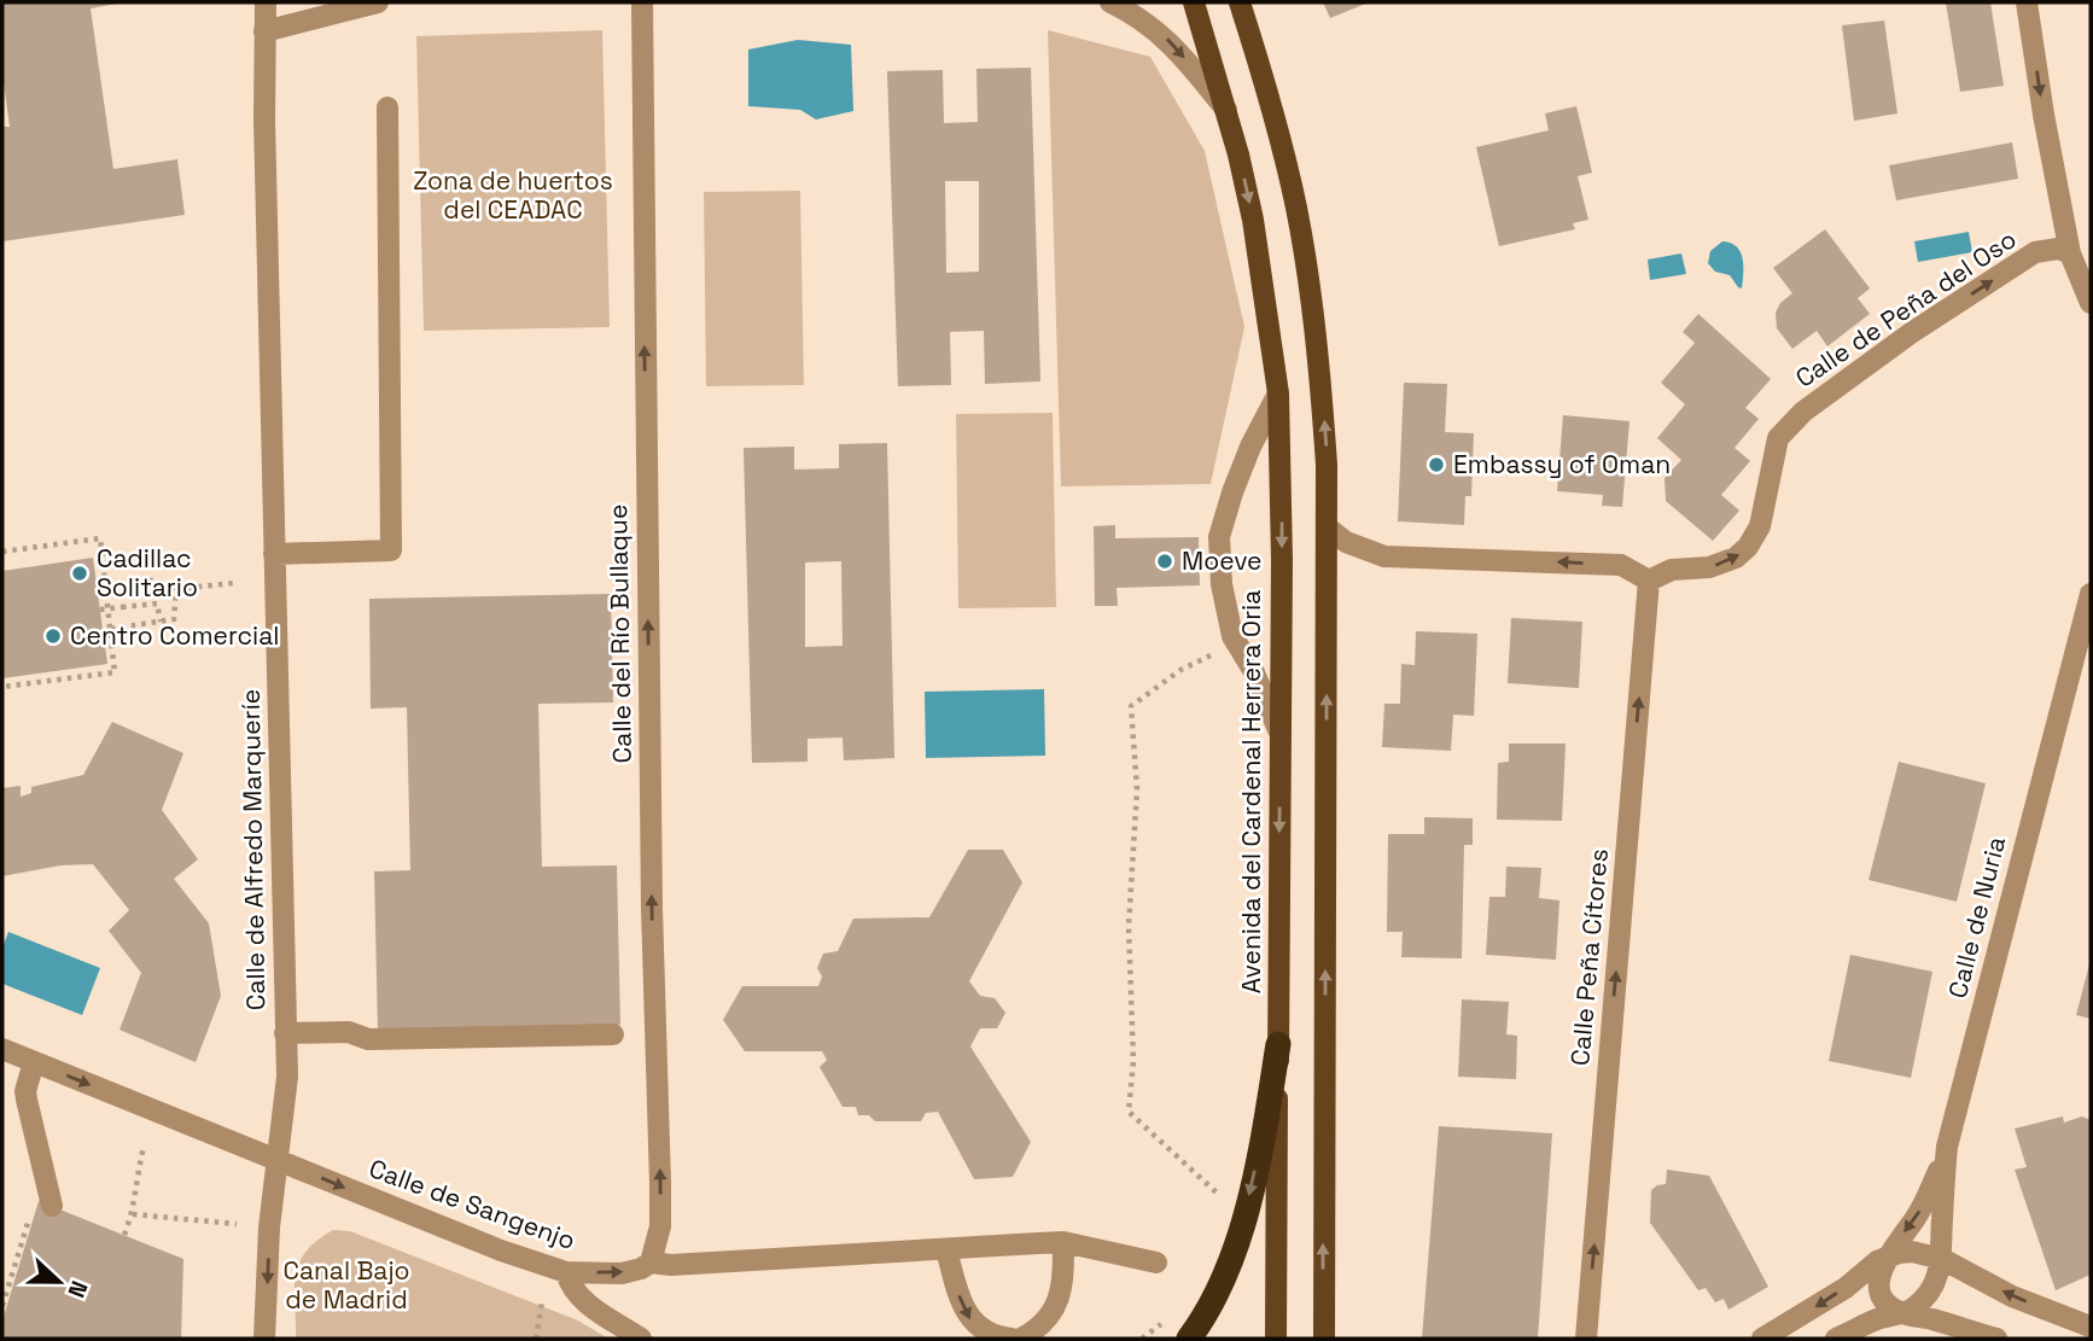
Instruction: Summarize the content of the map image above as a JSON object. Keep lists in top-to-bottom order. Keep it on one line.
{"streets":{"main road":["Avenida del Cardenal Herrera Oria"],"street":["Calle de Peña del Oso","Calle del Río Bullaque","Calle de Alfredo Marqueríe","Calle de Nuria","Calle Peña Cítores","Calle de Sangenjo"]},"crossings":[["Calle de Peña del Oso","Calle Peña Cítores"],["Calle del Río Bullaque","Calle de Sangenjo"],["Calle de Alfredo Marqueríe","Calle de Sangenjo"]],"one_way":["Calle de Peña del Oso","Calle del Río Bullaque","Calle Peña Cítores","Calle de Sangenjo"],"parks":["Zona de huertos del CEADAC","Canal Bajo de Madrid"],"places":["Embassy of Oman","Moeve","Cadillac Solitario","Centro Comercial"],"north":"right"}
